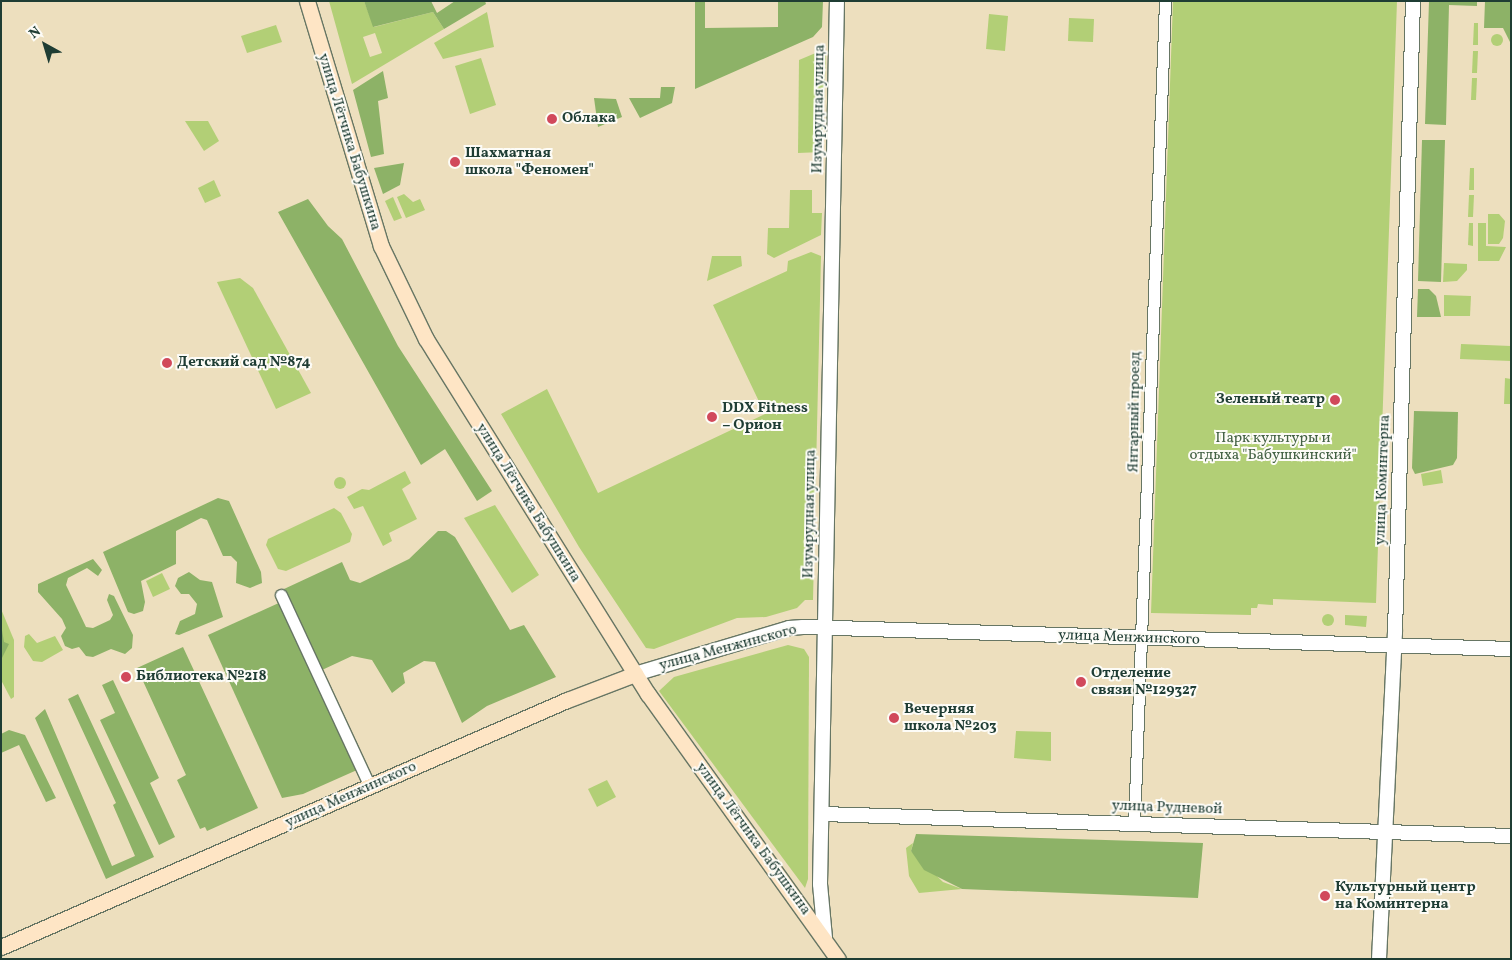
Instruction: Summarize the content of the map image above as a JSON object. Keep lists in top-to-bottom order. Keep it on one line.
{"streets":{"main road":["улица Лётчика Бабушкина","улица Менжинского"],"street":["Изумрудная улица","Янтарный проезд","улица Коминтерна","улица Рудневой"]},"crossings":[["Изумрудная улица","улица Лётчика Бабушкина"],["Изумрудная улица","улица Менжинского"],["Изумрудная улица","улица Рудневой"],["улица Лётчика Бабушкина","улица Менжинского"],["Янтарный проезд","улица Менжинского"],["Янтарный проезд","улица Рудневой"],["улица Коминтерна","улица Менжинского"],["улица Коминтерна","улица Рудневой"]],"parks":["Парк культуры и отдыха \"Бабушкинский\""],"places":["Облака","Шахматная школа \"Феномен\"","Детский сад №874","Зеленый театр","DDX Fitness – Орион","Библиотека №218","Отделение связи №129327","Вечерняя школа №203","Культурный центр на Коминтерна"],"north":"top left"}
